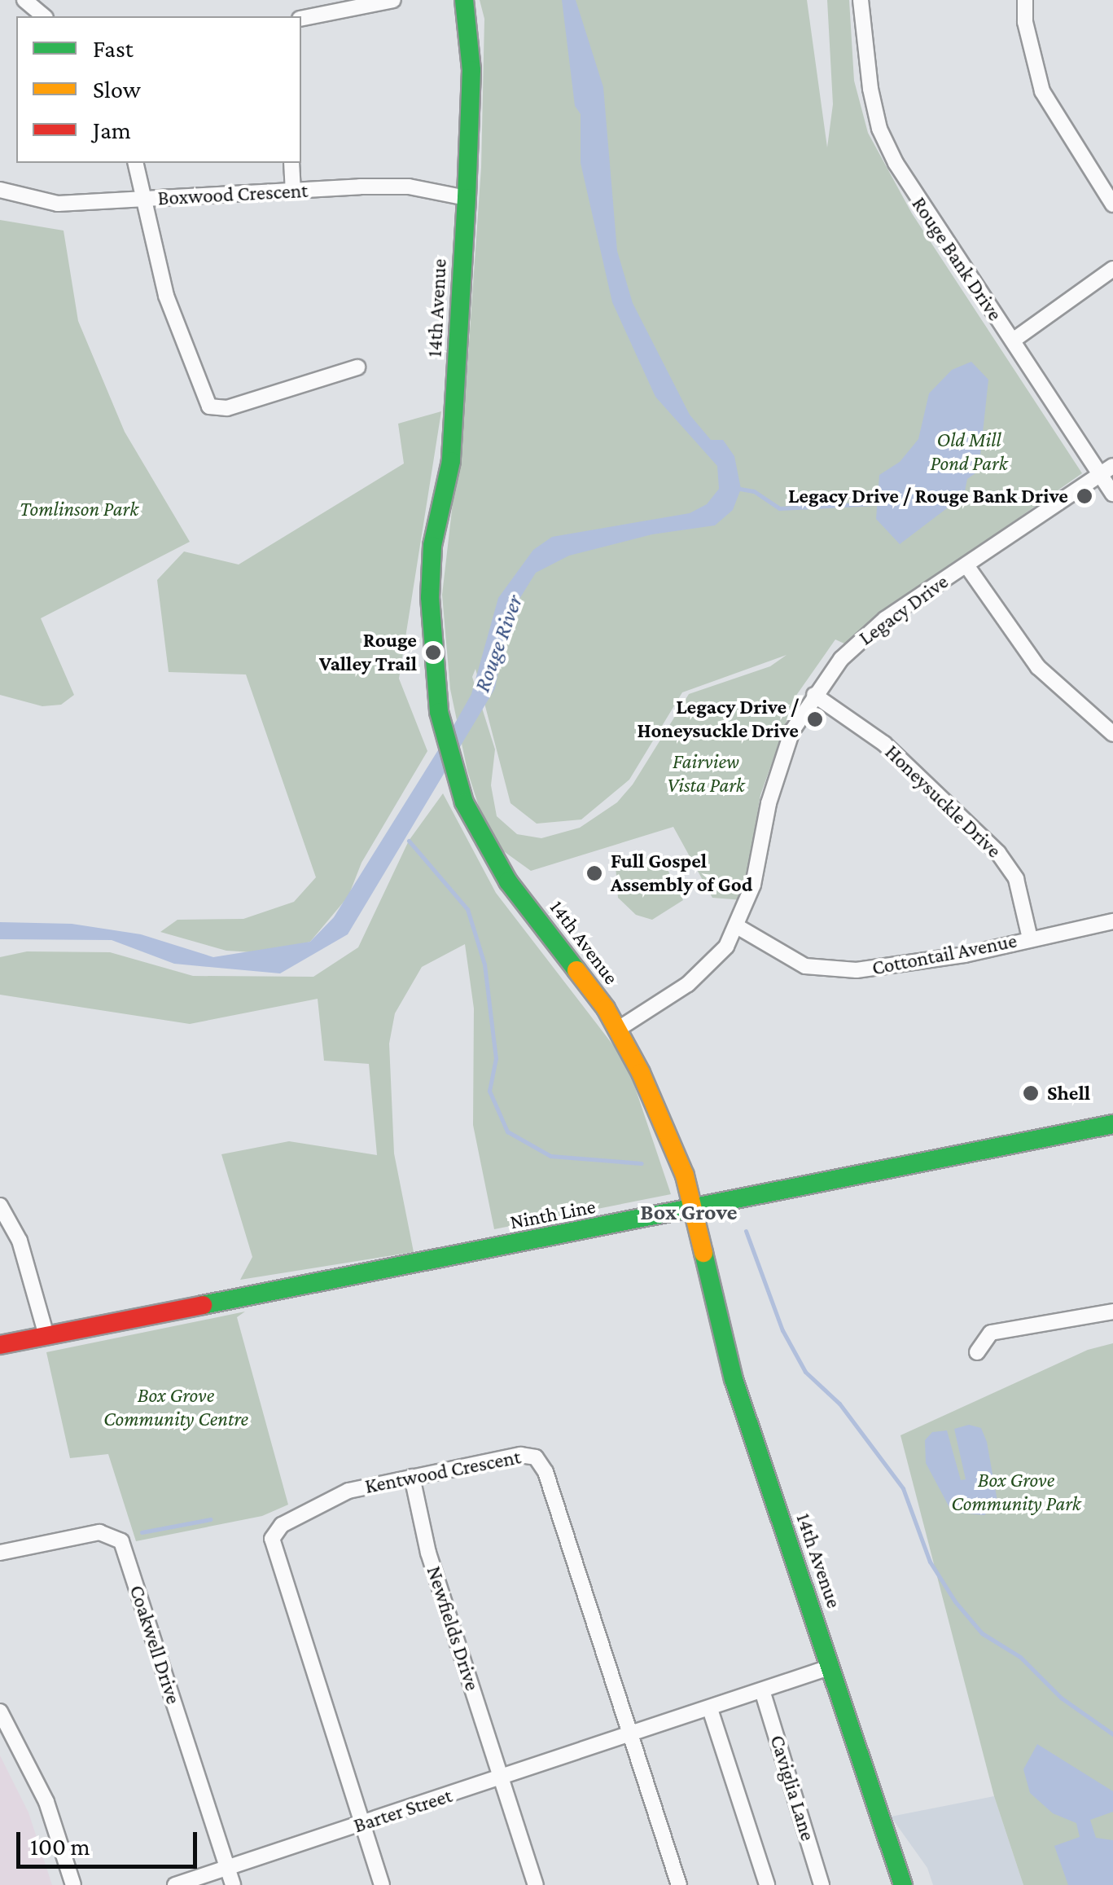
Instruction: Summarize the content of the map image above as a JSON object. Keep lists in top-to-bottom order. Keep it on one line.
{"streets":{"main road":["14th Avenue","Ninth Line"],"street":["Boxwood Crescent","Rouge Bank Drive","Legacy Drive","Honeysuckle Drive","Cottontail Avenue","Kentwood Crescent","Newfields Drive","Coakwell Drive","Caviglia Lane","Barter Street"]},"crossings":[["Boxwood Crescent","14th Avenue"],["Rouge Bank Drive","Legacy Drive"],["14th Avenue","Legacy Drive"],["14th Avenue","Ninth Line"],["14th Avenue","Barter Street"],["Legacy Drive","Honeysuckle Drive"],["Legacy Drive","Cottontail Avenue"],["Honeysuckle Drive","Cottontail Avenue"],["Kentwood Crescent","Newfields Drive"],["Kentwood Crescent","Barter Street"],["Newfields Drive","Barter Street"],["Coakwell Drive","Barter Street"],["Caviglia Lane","Barter Street"]],"districts":["Box Grove"],"water":["Rouge River"],"parks":["Old Mill Pond Park","Tomlinson Park","Fairview Vista Park","Box Grove Community Centre","Box Grove Community Park"],"places":["Legacy Drive / Rouge Bank Drive","Rouge Valley Trail","Legacy Drive / Honeysuckle Drive","Full Gospel Assembly of God","Shell"],"legend":["Fast","Slow","Jam"],"scale_bar":"100 m"}
